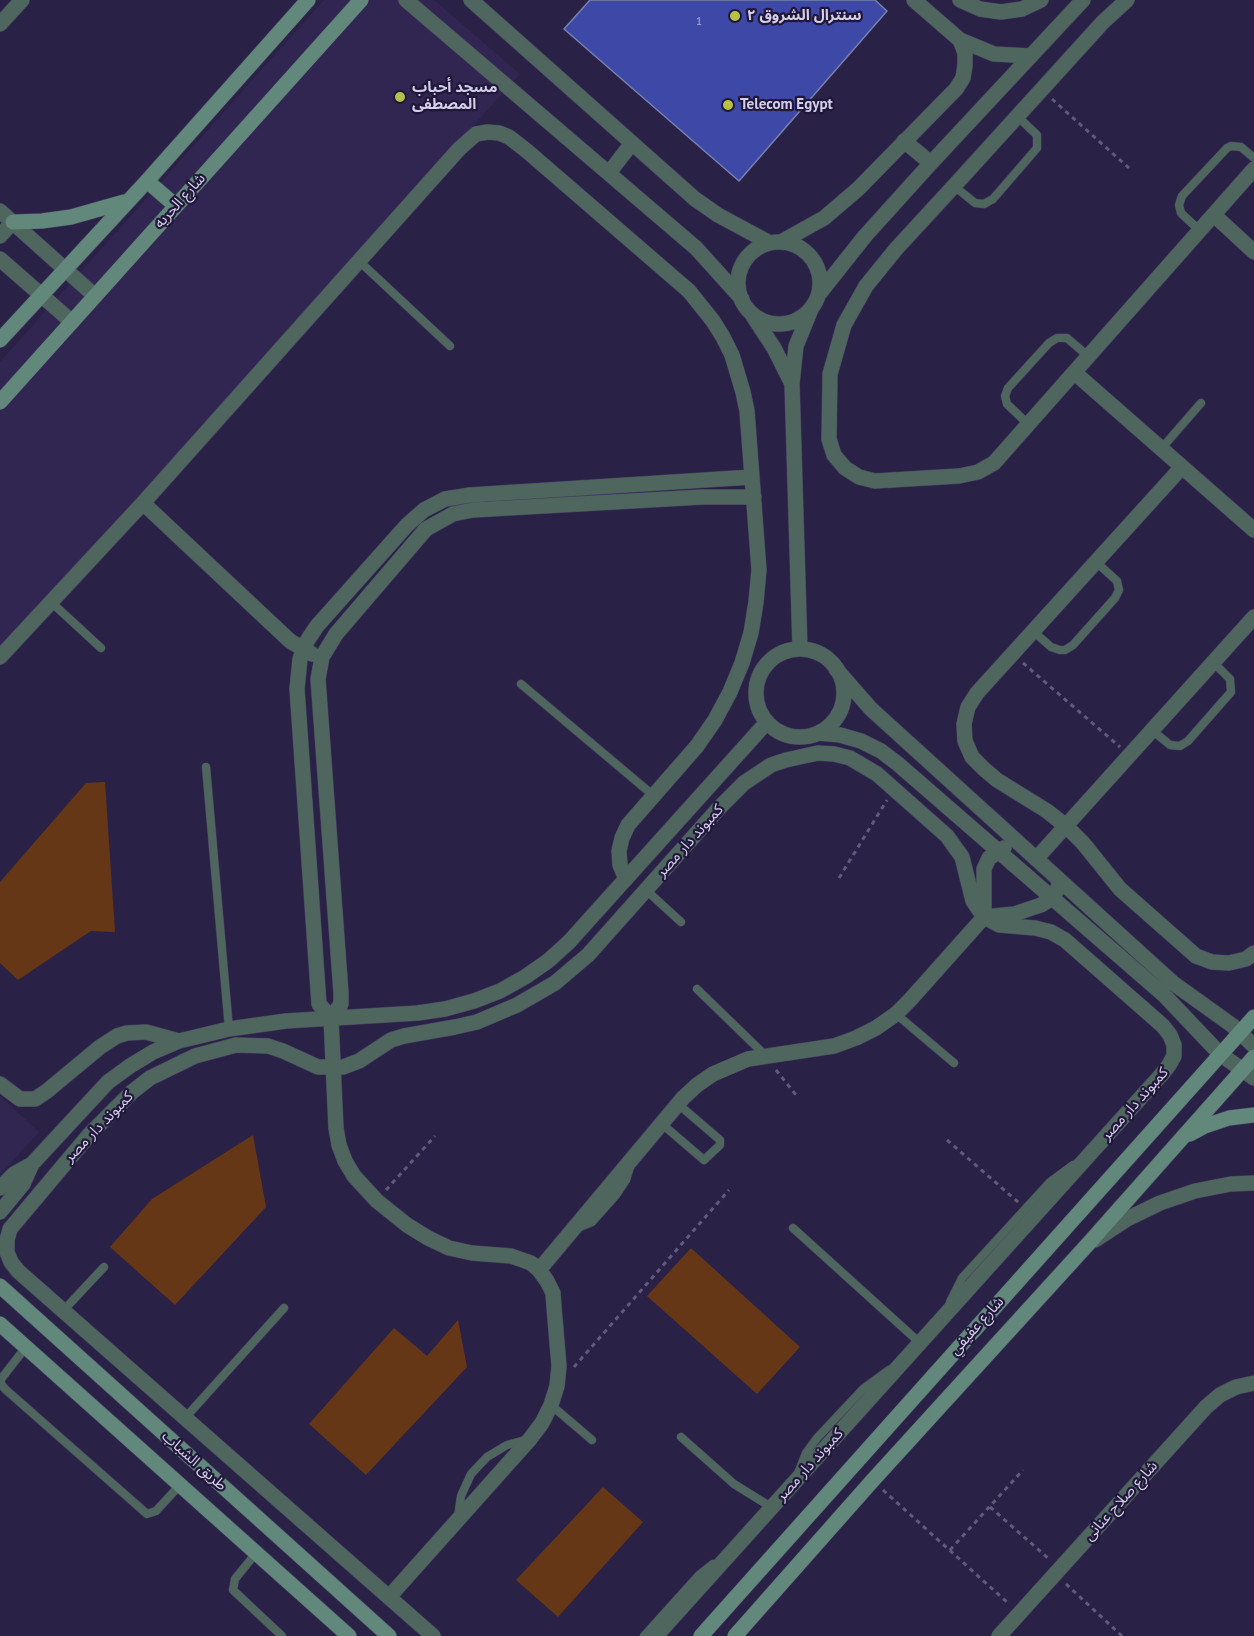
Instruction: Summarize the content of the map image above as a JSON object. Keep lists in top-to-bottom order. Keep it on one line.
{"streets":{"street":["شارع الحريه","كمبوند دار مصر","شارع عفيفي","طريق الشباب","شارع صلاح عنانى"]},"places":["سنترال الشروق ٢","مسجد أحباب المصطفى","Telecom Egypt"],"house_numbers":["1"]}
